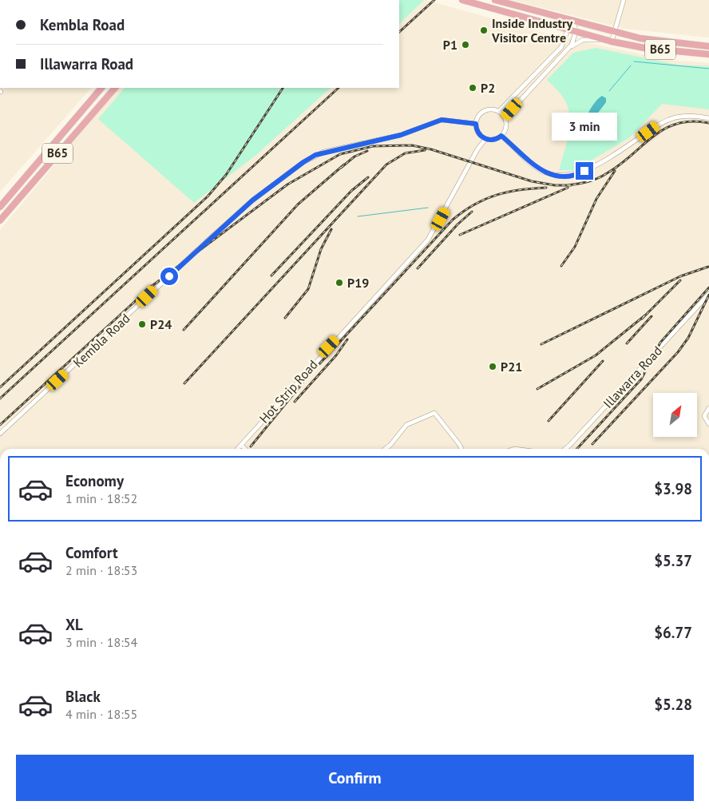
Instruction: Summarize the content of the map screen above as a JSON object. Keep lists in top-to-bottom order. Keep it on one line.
{"streets":{"main road":["B65"],"street":["Kembla Road","Illawarra Road","Hot Strip Road"]},"crossings":[["Kembla Road","Hot Strip Road"]],"places":["Inside Industry Visitor Centre","P1","P2","P19","P24","P21"],"north":"top right","page":{"banner":["Kembla Road","Illawarra Road"],"bubble":"3 min","list":[{"name":"Economy","note":"1 min · 18:52","value":"$3.98"},{"name":"Comfort","note":"2 min · 18:53","value":"$5.37"},{"name":"XL","note":"3 min · 18:54","value":"$6.77"},{"name":"Black","note":"4 min · 18:55","value":"$5.28"}],"buttons":"Confirm"}}
